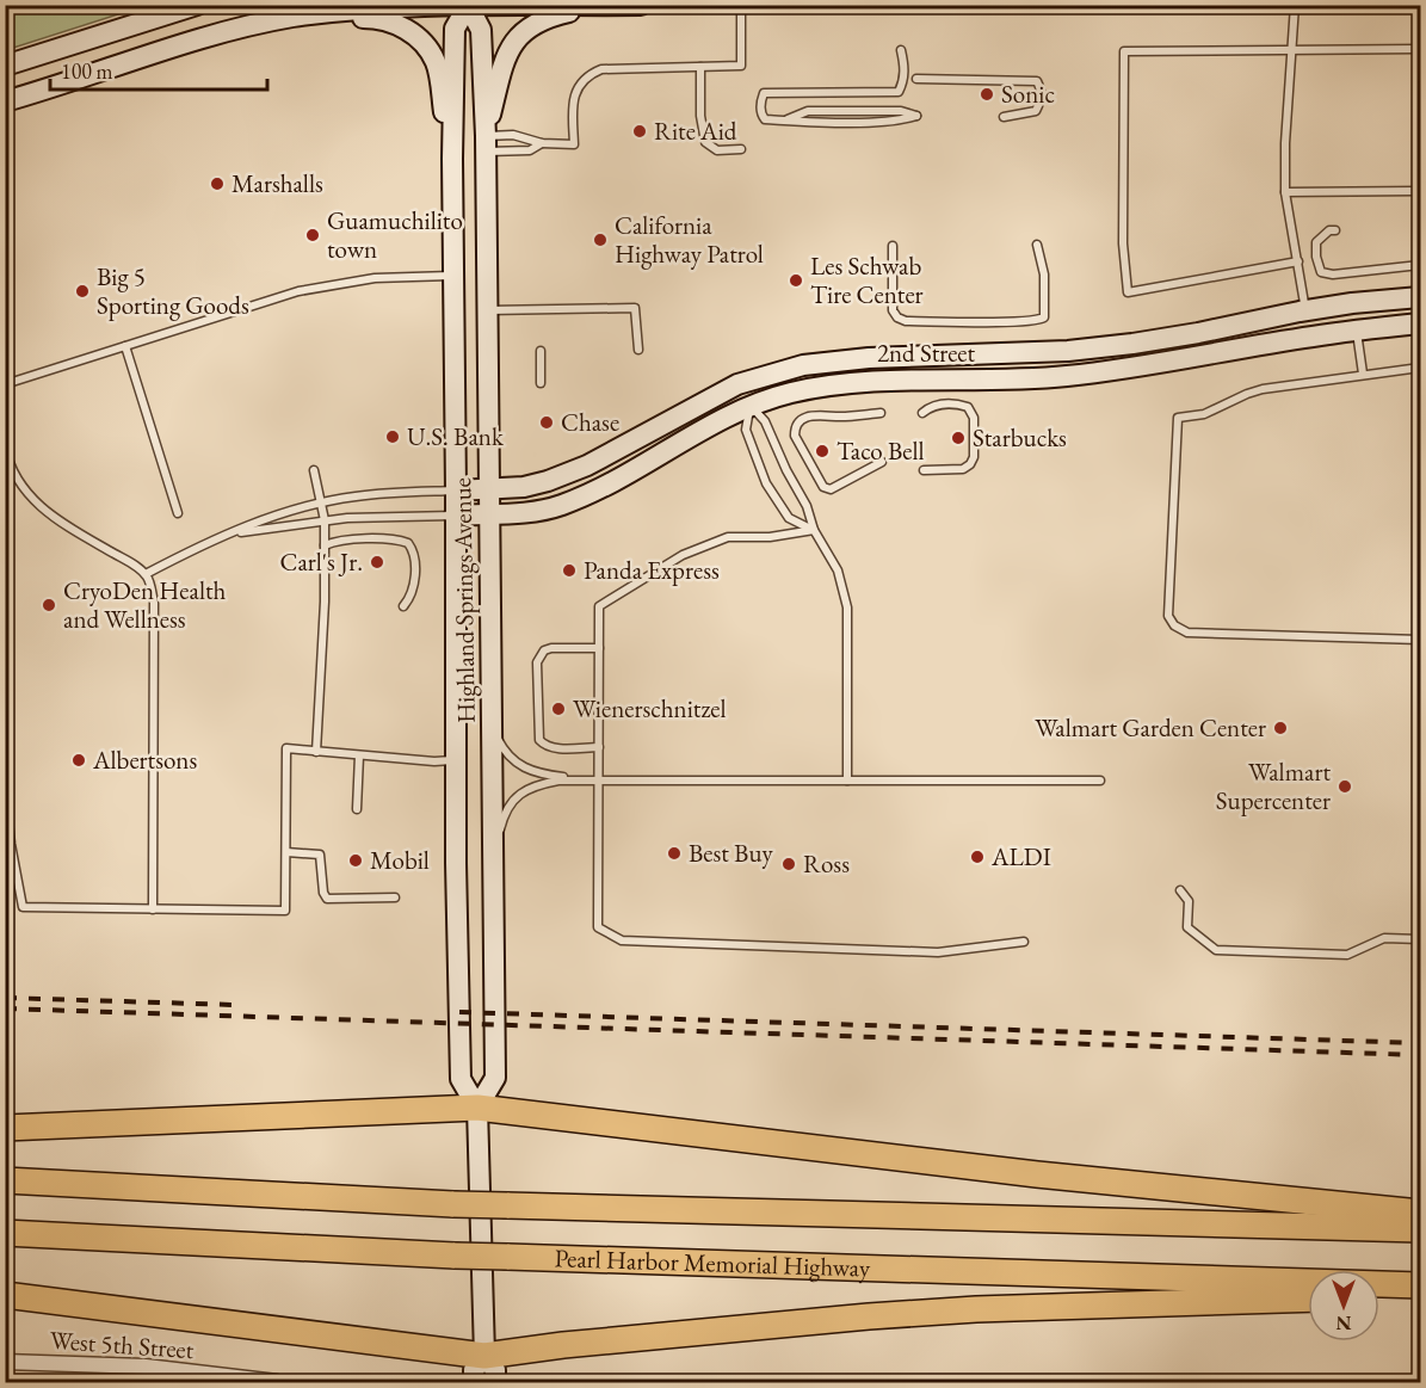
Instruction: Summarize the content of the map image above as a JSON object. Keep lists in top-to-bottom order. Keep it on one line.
{"streets":{"highway":["Pearl Harbor Memorial Highway"],"street":["2nd Street","Highland Springs Avenue","West 5th Street"]},"crossings":[["2nd Street","Highland Springs Avenue"]],"places":["Sonic","Rite Aid","Marshalls","Guamuchilito town","California Highway Patrol","Les Schwab Tire Center","Big 5 Sporting Goods","Chase","U.S. Bank","Starbucks","Taco Bell","Carl's Jr.","Panda Express","CryoDen Health and Wellness","Wienerschnitzel","Walmart Garden Center","Albertsons","Walmart Supercenter","Best Buy","ALDI","Mobil","Ross"],"scale_bar":"100 m","north":"bottom"}
